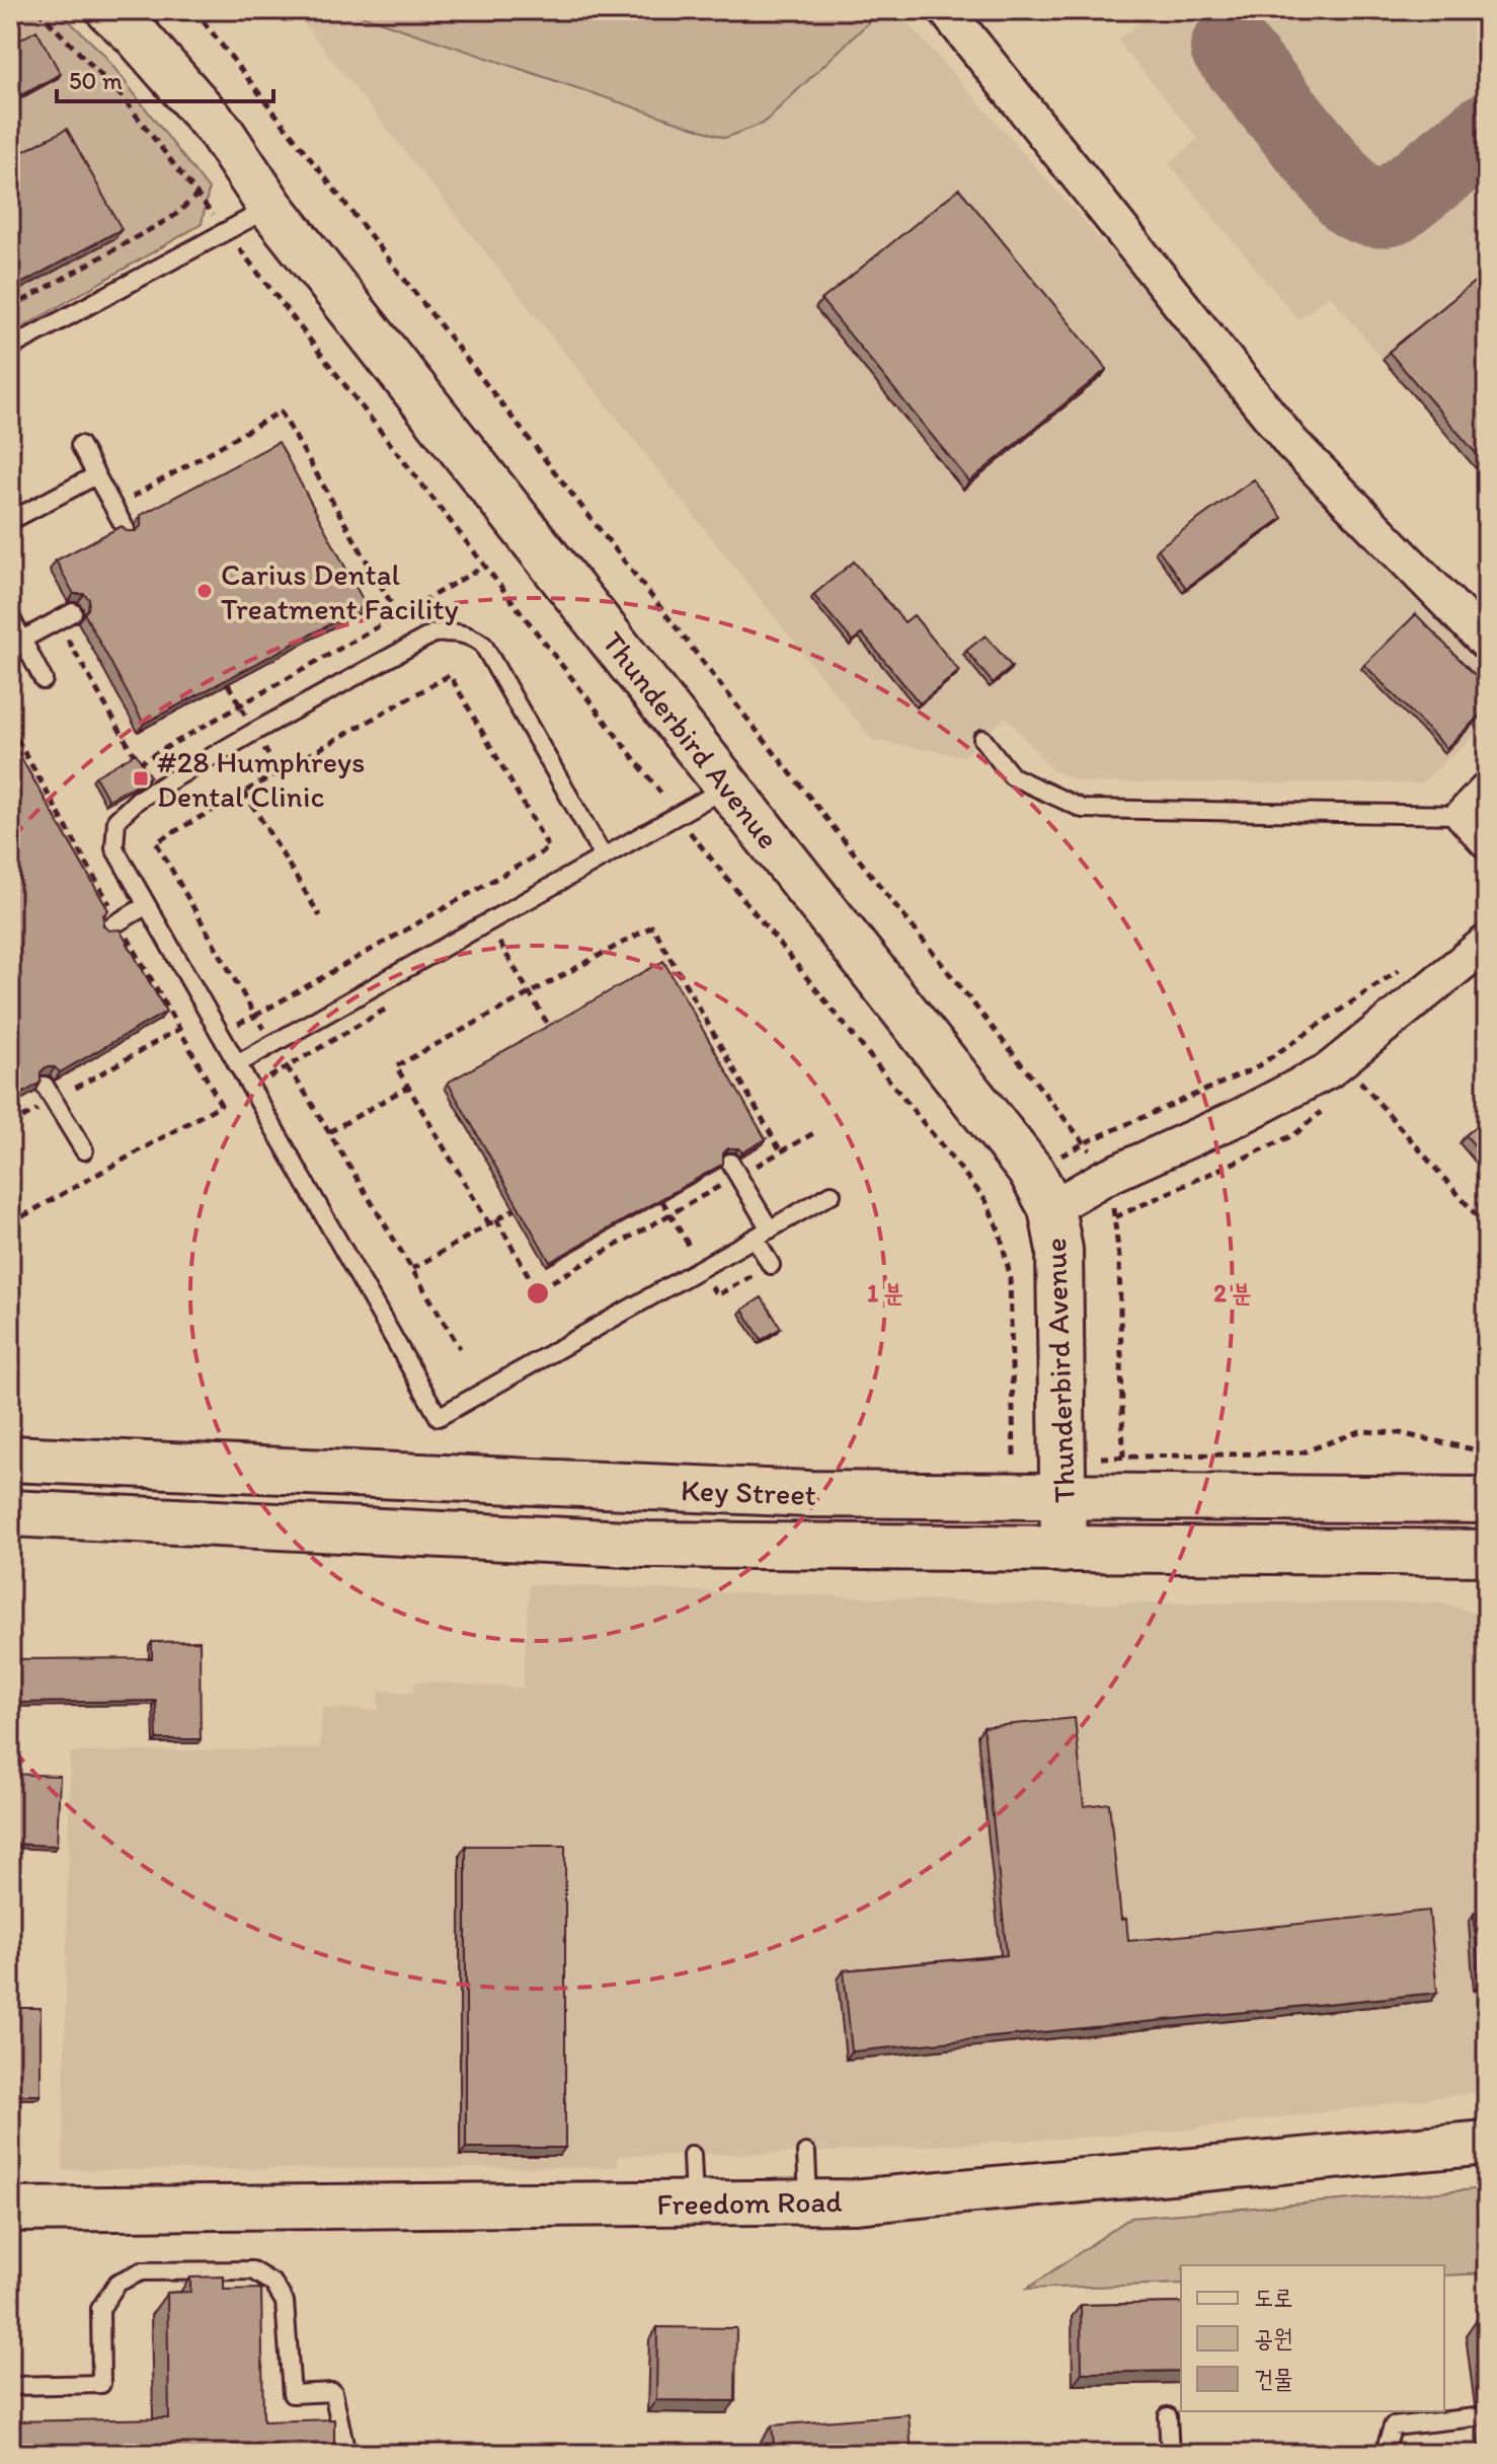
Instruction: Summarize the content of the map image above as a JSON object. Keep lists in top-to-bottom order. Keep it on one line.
{"streets":{"main road":["Thunderbird Avenue","Key Street"],"street":["Freedom Road"]},"crossings":[["Thunderbird Avenue","Key Street"]],"places":{"other":["Carius Dental Treatment Facility"],"transit":["#28 Humphreys Dental Clinic"]},"legend":["도로","공원","건물"],"scale_bar":"50 m","rings":["1 분","2 분"]}
